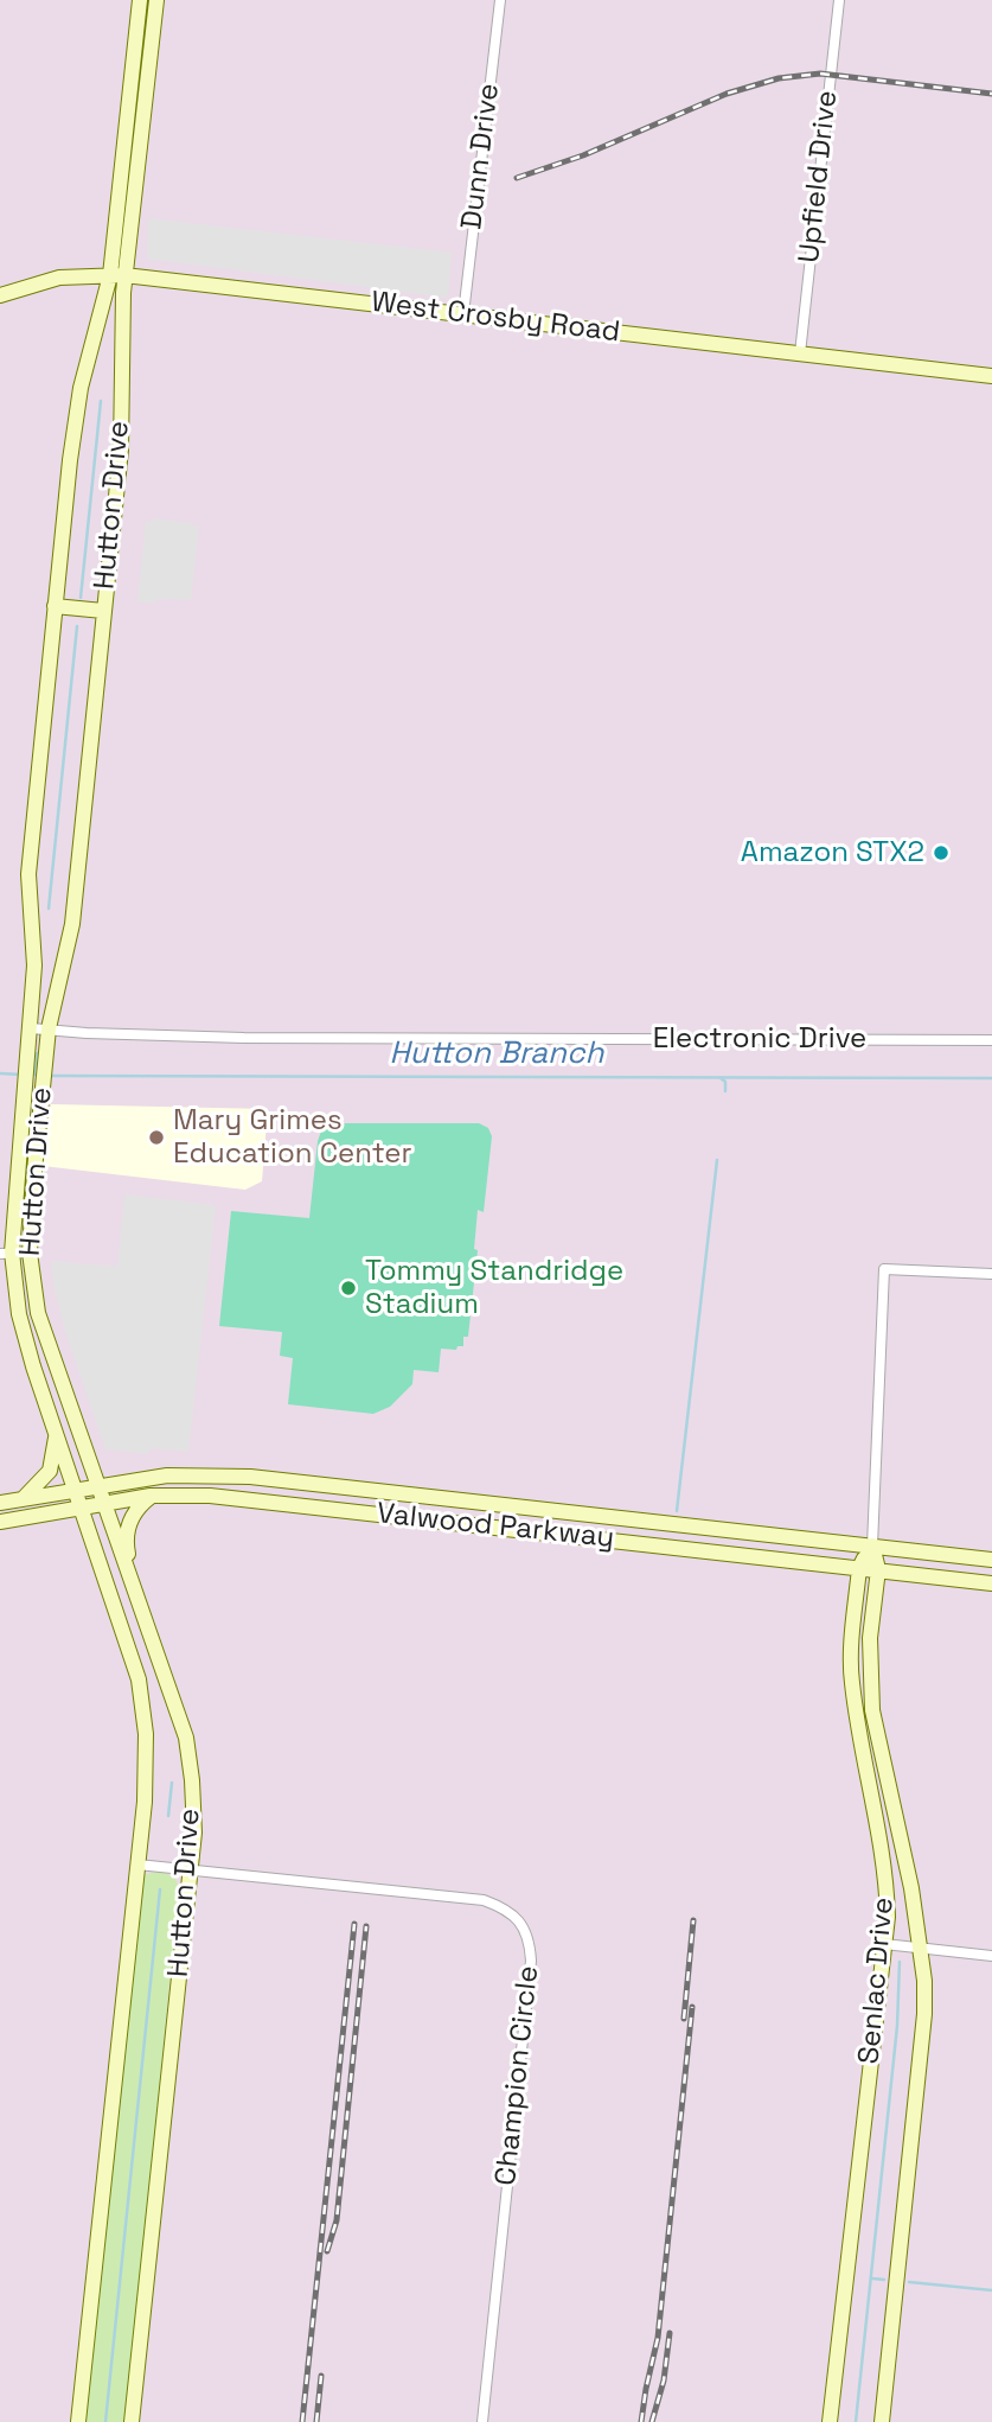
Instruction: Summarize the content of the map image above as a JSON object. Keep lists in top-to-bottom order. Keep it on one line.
{"streets":{"street":["Dunn Drive","Upfield Drive","West Crosby Road","Hutton Drive","Electronic Drive","Valwood Parkway","Senlac Drive","Champion Circle"]},"crossings":[["Dunn Drive","West Crosby Road"],["Upfield Drive","West Crosby Road"],["West Crosby Road","Hutton Drive"],["Hutton Drive","Electronic Drive"],["Hutton Drive","Valwood Parkway"],["Hutton Drive","Champion Circle"],["Valwood Parkway","Senlac Drive"]],"water":["Hutton Branch"],"places":["Amazon STX2","Mary Grimes Education Center","Tommy Standridge Stadium"]}
